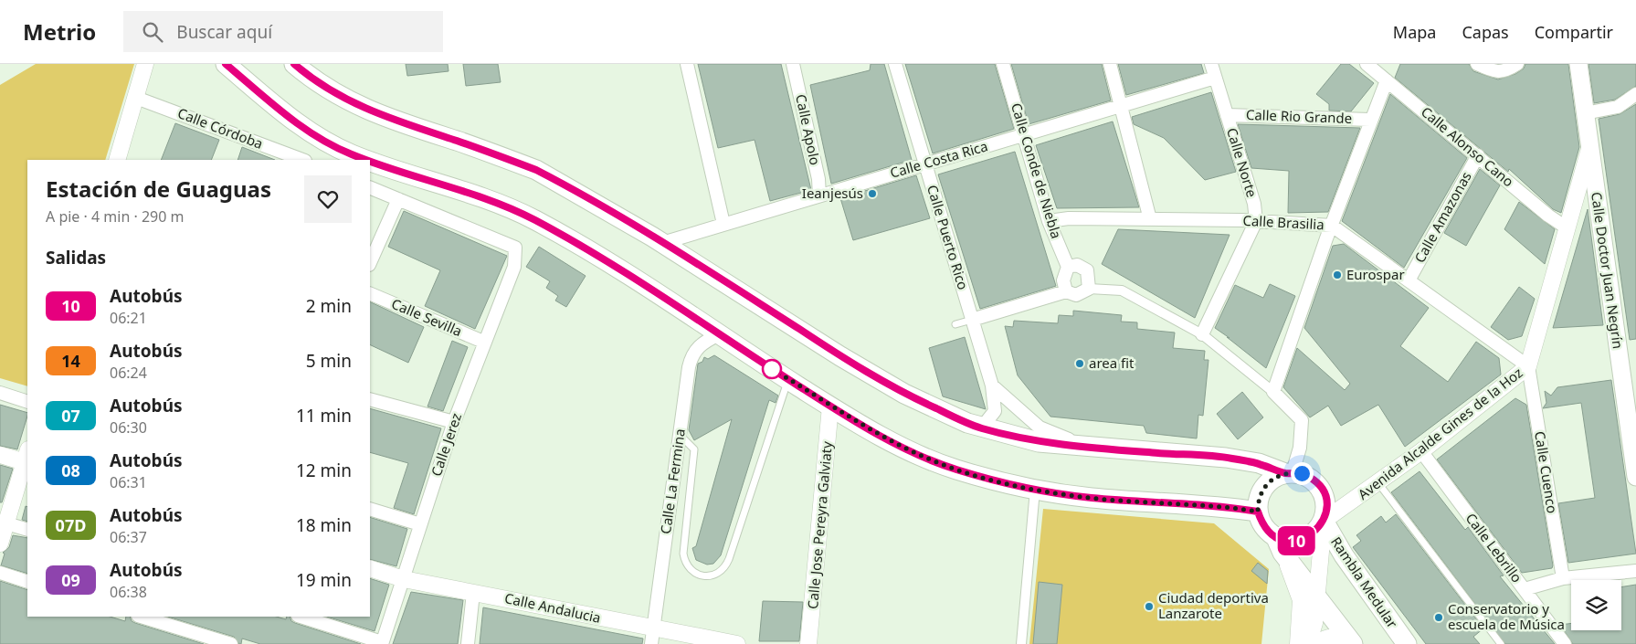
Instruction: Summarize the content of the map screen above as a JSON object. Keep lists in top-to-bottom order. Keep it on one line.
{"streets":{"main road":["Calle Doctor Juan Negrín","Rambla Medular"],"street":["Calle Rio Grande","Calle Córdoba","Calle Apolo","Calle Alonso Cano","Calle Costa Rica","Calle Norte","Calle Conde de Niebla","Calle Amazonas","Calle Brasilia","Calle Puerto Rico","Calle Sevilla","Avenida Alcalde Gines de la Hoz","Calle Jerez","Calle Cuenco","Calle La Fermina","Calle Jose Pereyra Galviaty","Calle Lebrillo","Calle Andalucia"]},"crossings":[["Calle Rio Grande","Calle Norte"],["Calle Apolo","Calle Costa Rica"],["Calle Alonso Cano","Calle Amazonas"],["Calle Alonso Cano","Avenida Alcalde Gines de la Hoz"],["Calle Costa Rica","Calle Norte"],["Calle Costa Rica","Calle Conde de Niebla"],["Calle Costa Rica","Calle Puerto Rico"],["Calle Norte","Calle Brasilia"],["Calle Conde de Niebla","Calle Brasilia"],["Calle Amazonas","Calle Brasilia"],["Calle Brasilia","Avenida Alcalde Gines de la Hoz"],["Calle Brasilia","Calle Cuenco"],["Calle Doctor Juan Negrín","Avenida Alcalde Gines de la Hoz"],["Calle Sevilla","Calle Jerez"],["Avenida Alcalde Gines de la Hoz","Calle Cuenco"],["Avenida Alcalde Gines de la Hoz","Calle Lebrillo"],["Avenida Alcalde Gines de la Hoz","Rambla Medular"],["Calle Jerez","Calle Andalucia"],["Calle La Fermina","Calle Andalucia"]],"places":["Ieanjesús","Eurospar","area fit","Ciudad deportiva Lanzarote","Conservatorio y escuela de Música"],"lines":["bus line 10"],"page":{"header":"Metrio","search":"Buscar aquí","nav":["Mapa","Capas","Compartir"],"on_map":"10","heading":[["Estación de Guaguas","A pie · 4 min · 290 m"],"Salidas"],"list":[{"mark":"10","name":"Autobús","note":"06:21","value":"2 min"},{"mark":"14","name":"Autobús","note":"06:24","value":"5 min"},{"mark":"07","name":"Autobús","note":"06:30","value":"11 min"},{"mark":"08","name":"Autobús","note":"06:31","value":"12 min"},{"mark":"07D","name":"Autobús","note":"06:37","value":"18 min"},{"mark":"09","name":"Autobús","note":"06:38","value":"19 min"}]}}
